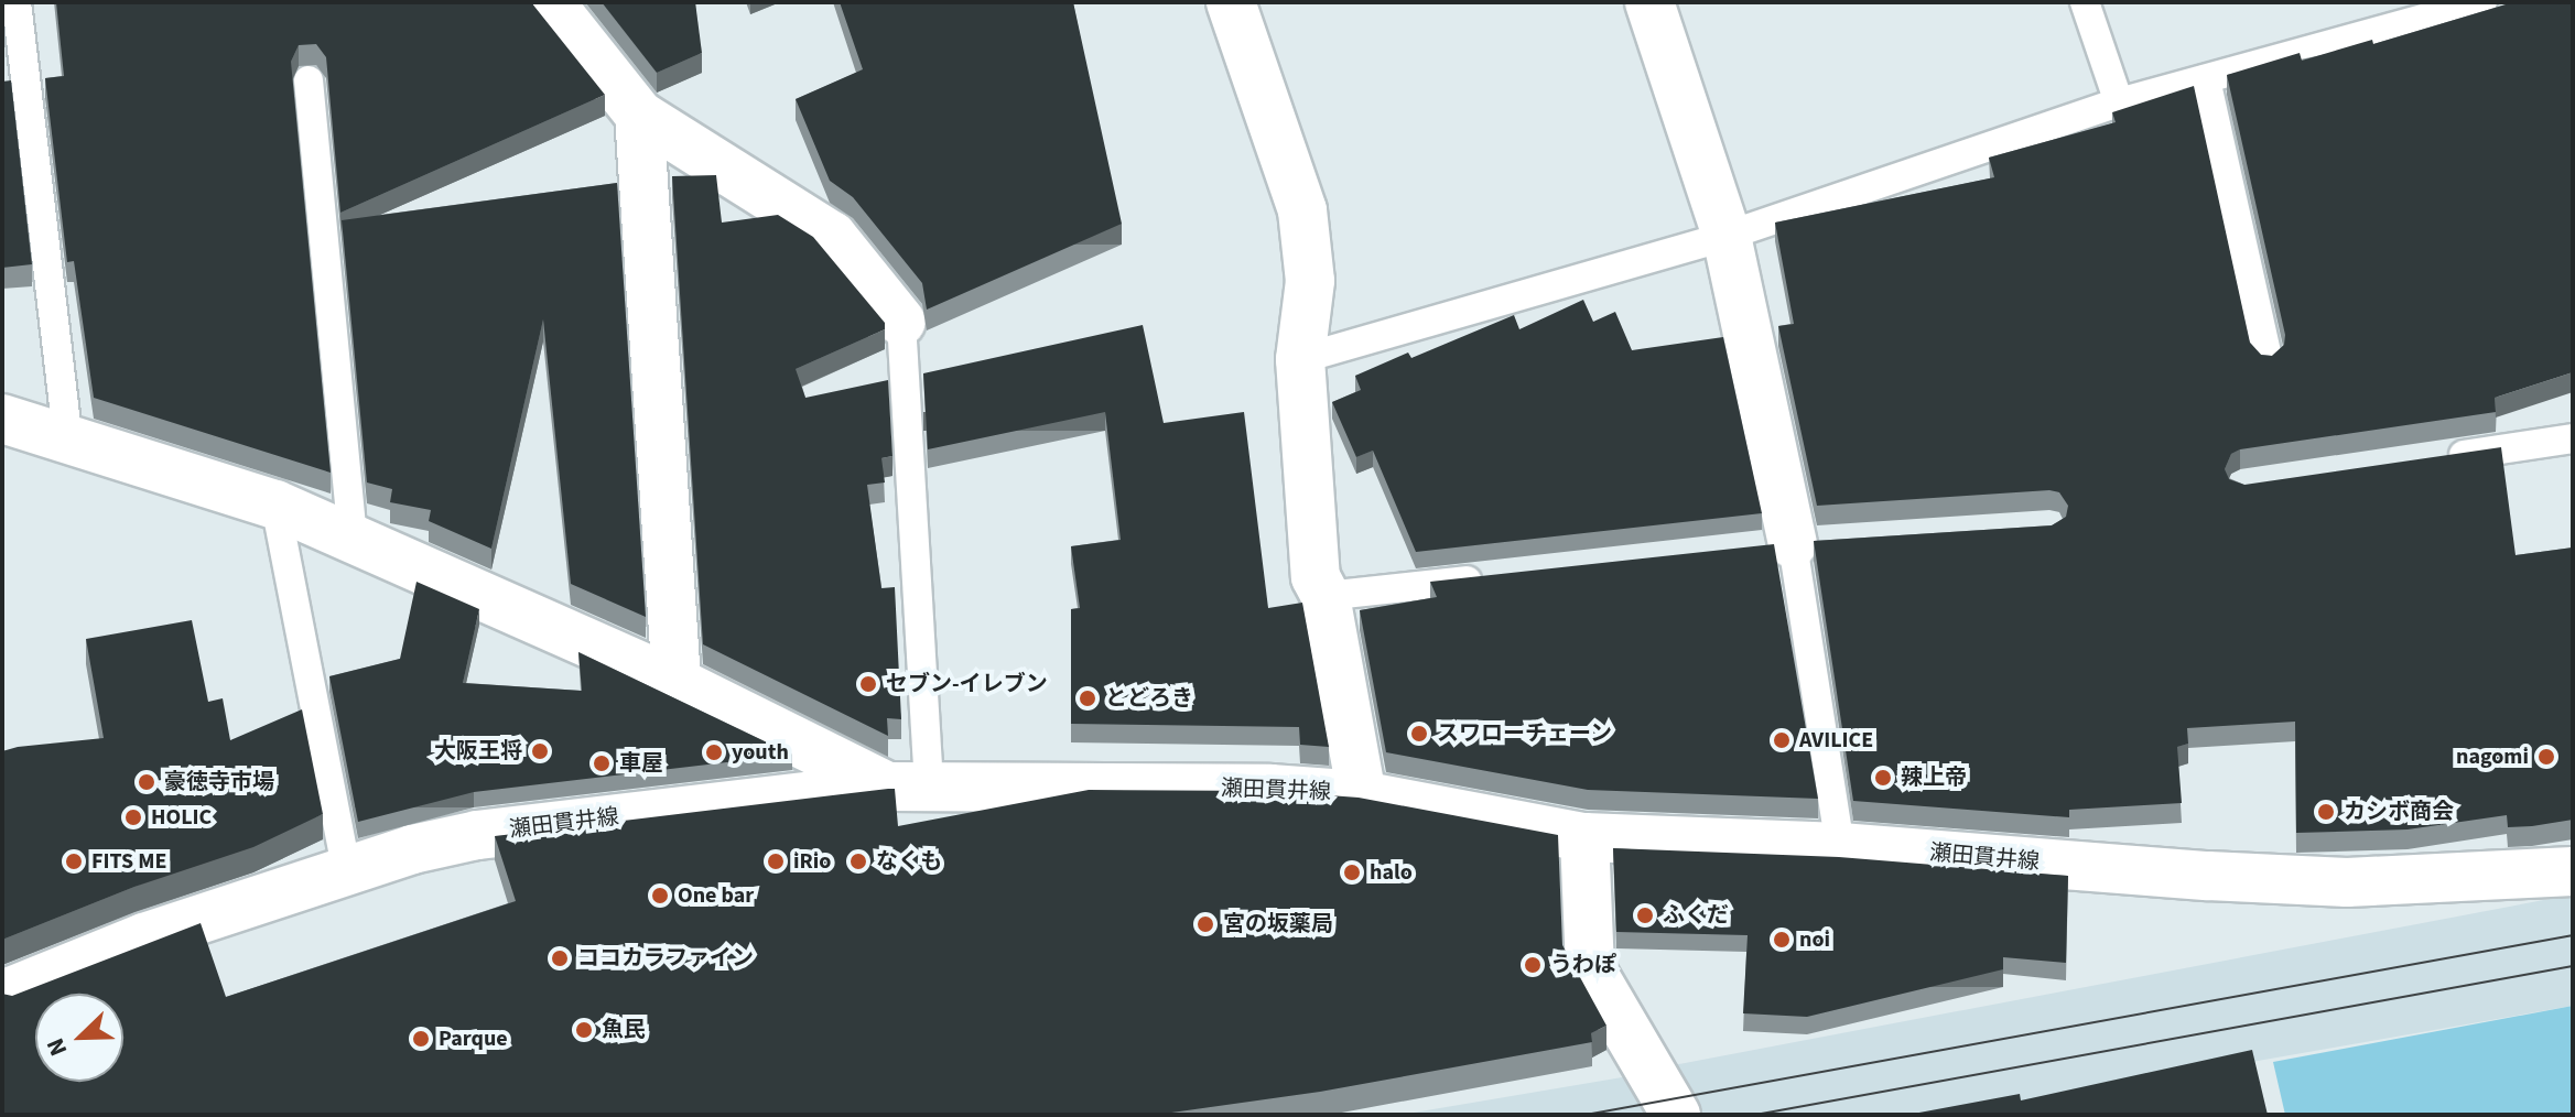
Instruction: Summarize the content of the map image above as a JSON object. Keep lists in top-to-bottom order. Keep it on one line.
{"streets":{"street":["瀬田貫井線"]},"places":["セブン-イレブン","とどろき","スワローチェーン","AVILICE","大阪王将","youth","nagomi","車屋","辣上帝","豪徳寺市場","カシボ商会","HOLIC","FITS ME","iRio","なくも","halo","One bar","ふくだ","宮の坂薬局","noi","ココカラファイン","うわぽ","魚民","Parque"],"north":"bottom left"}
